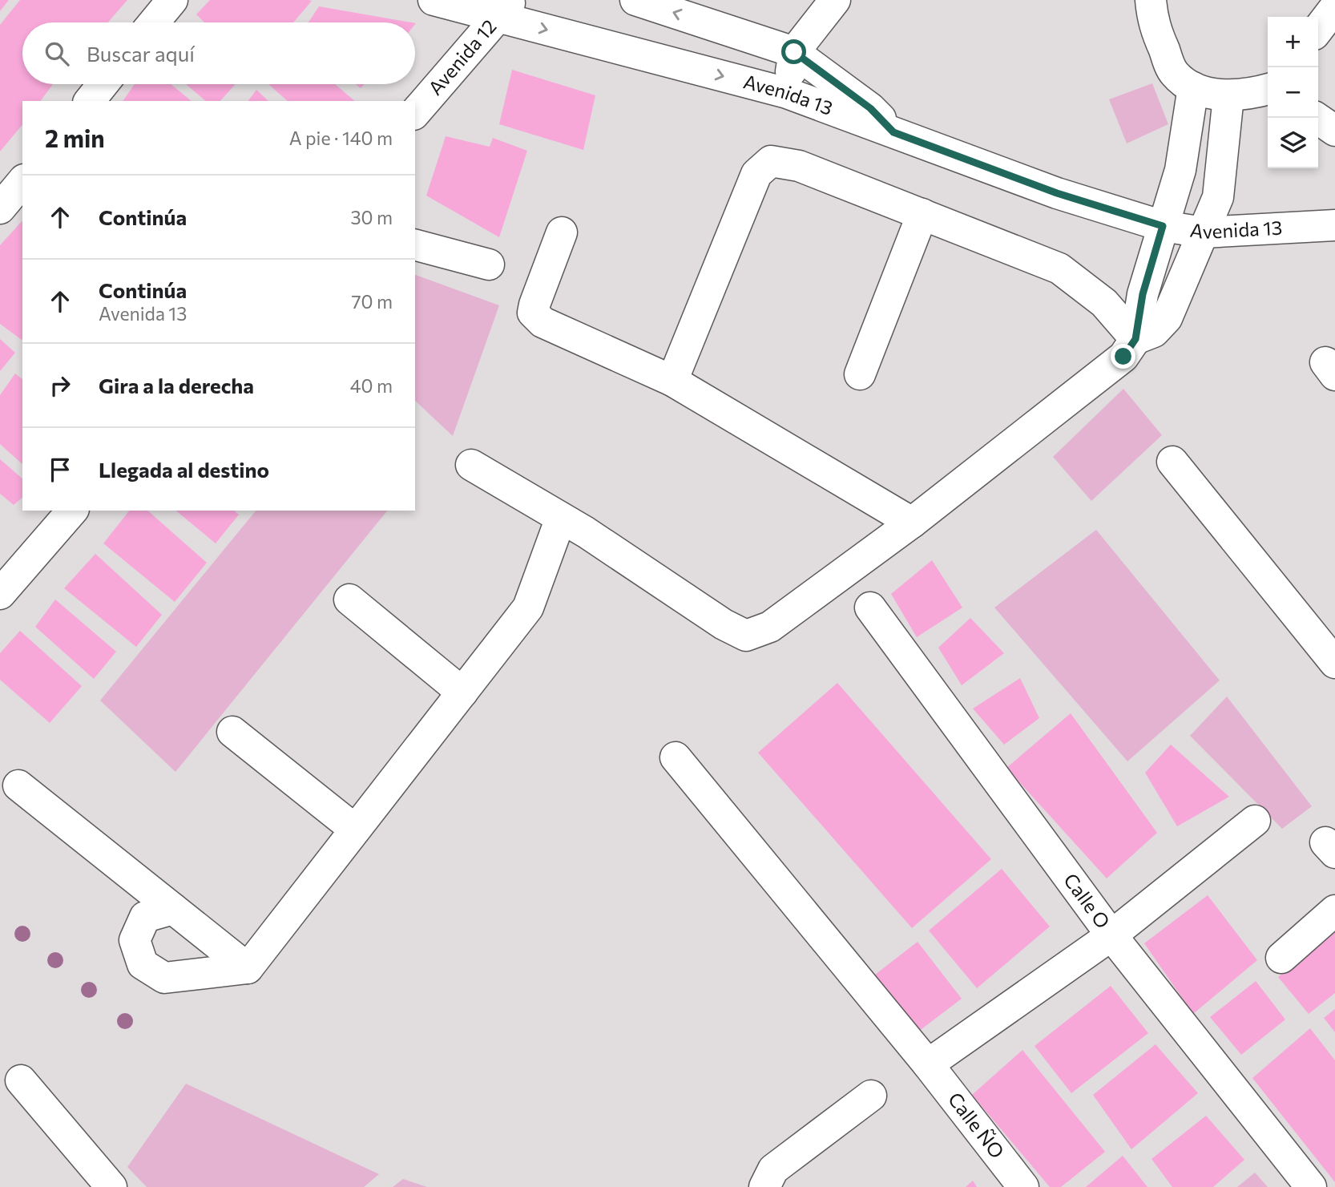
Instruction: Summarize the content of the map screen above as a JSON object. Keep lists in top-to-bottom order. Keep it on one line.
{"streets":{"street":["Avenida 12","Avenida 13","Calle O","Calle ÑO"]},"crossings":[["Avenida 12","Avenida 13"]],"page":{"map_buttons":["+","−"],"search":"Buscar aquí","heading":["2 min","A pie · 140 m"],"list":[["Continúa","30 m"],["Continúa","Avenida 13","70 m"],["Gira a la derecha","40 m"],"Llegada al destino"]}}
